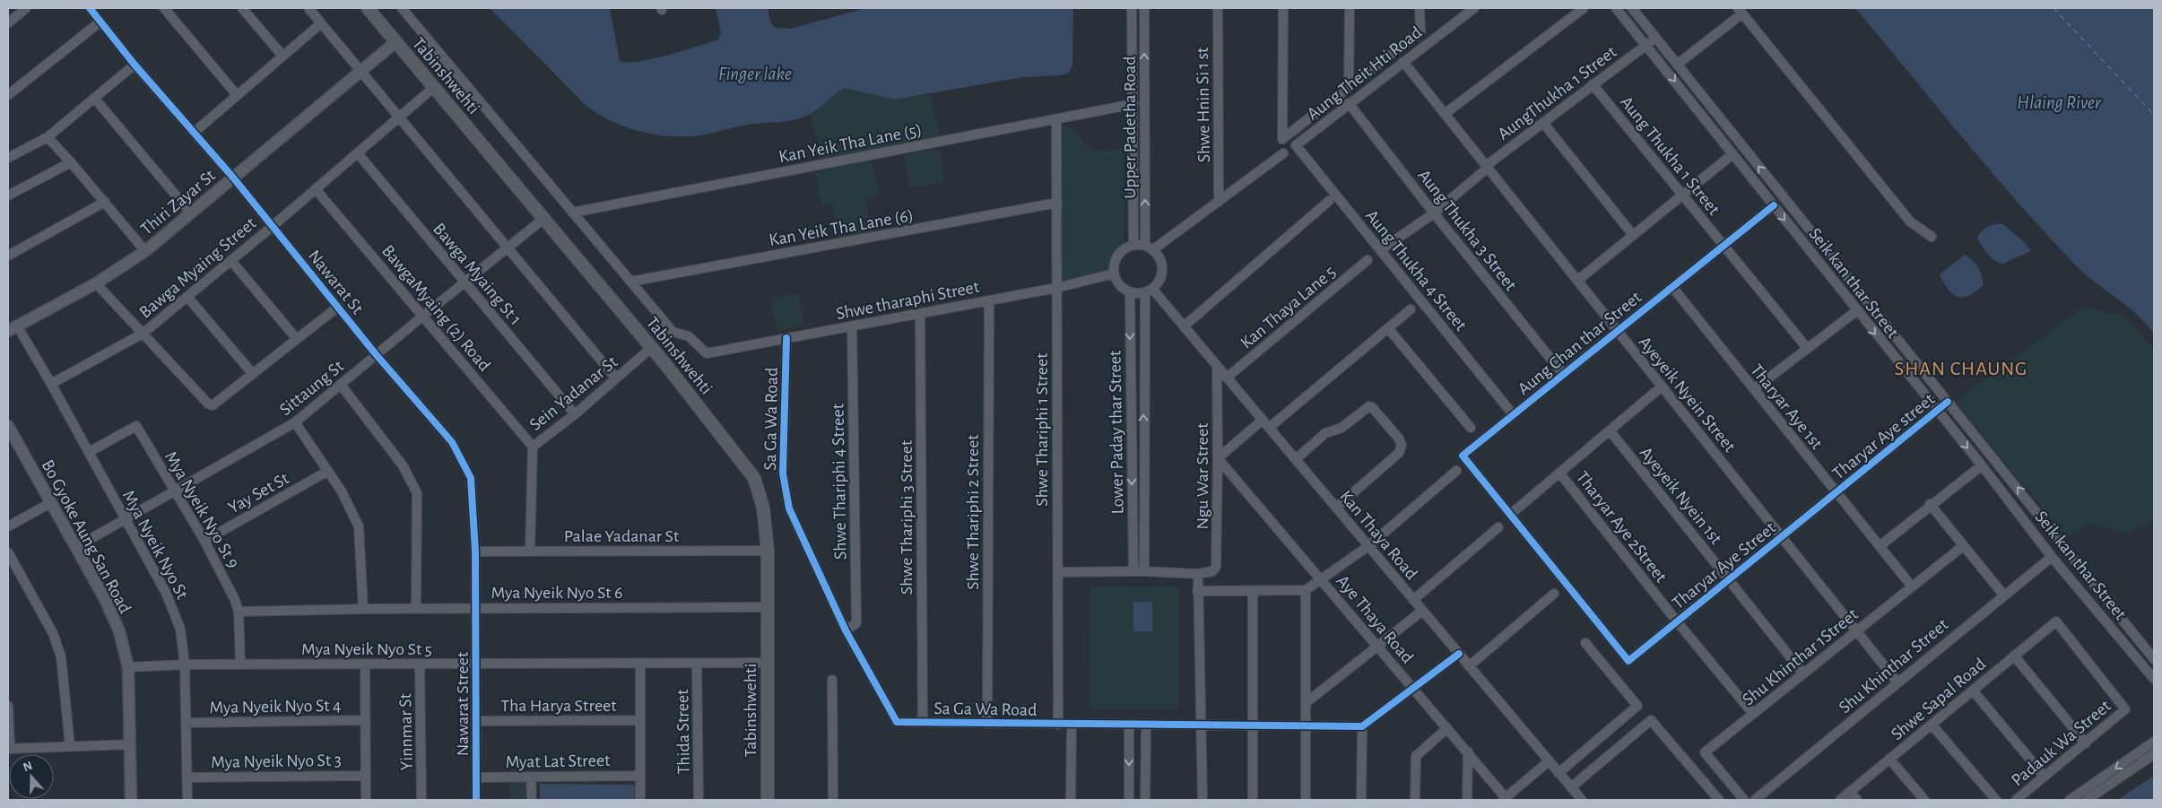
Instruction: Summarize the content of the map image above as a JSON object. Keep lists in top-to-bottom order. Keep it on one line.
{"streets":{"main road":["Tabinshwehti"],"street":["Aung Theit Hti Road","AungThukha 1 Street","Shwe Hnin Si 1 st","Upper Padetha Road","Kan Yeik Tha Lane (5)","Aung Thukha 1 Street","Thiri Zayar St","Kan Yeik Tha Lane (6)","Aung Thukha 3 Street","Bawga Myaing Street","Aung Thukha 4 Street","Bawga Myaing St 1","Nawarat St","Seik kan thar Street","Shwe tharaphi Street","Kan Thaya Lane 5","BawgaMyaing (2) Road","Aung Chan thar Street","Sittaung St","Sein Yadanar St","Ayeyeik Nyein Street","Tharyar Aye 1st","Sa Ga Wa Road","Shwe Thariphi 1 Street","Lower Paday thar Street","Tharyar Aye street","Ngu War Street","Shwe Thariphi 4 Street","Yay Set St","Ayeyeik Nyein 1st","Mya Nyeik Nyo St 9","Shwe Thariphi 2 Street","Shwe Thariphi 3 Street","Tharyar Aye 2Street","Kan Thaya Road","Palae Yadanar St","Bo Gyoke Aung San Road","Mya Nyeik Nyo St","Tharyar Aye Street","Mya Nyeik Nyo St 6","Aye Thaya Road","Mya Nyeik Nyo St 5","Shu Khinthar 1Street","Shu Khinthar Street","Shwe Sapal Road","Nawarat Street","Tha Harya Street","Mya Nyeik Nyo St 4","Yinnmar St","Thida Street","Padauk Wa Street","Mya Nyeik Nyo St 3","Myat Lat Street"]},"crossings":[["Aung Theit Hti Road","Aung Thukha 3 Street"],["Aung Theit Hti Road","Aung Thukha 4 Street"],["Aung Theit Hti Road","Ayeyeik Nyein Street"],["Tabinshwehti","Thiri Zayar St"],["Tabinshwehti","Bawga Myaing Street"],["Tabinshwehti","Sittaung St"],["Tabinshwehti","Sein Yadanar St"],["Tabinshwehti","Palae Yadanar St"],["Tabinshwehti","Mya Nyeik Nyo St 6"],["Tabinshwehti","Mya Nyeik Nyo St 5"],["AungThukha 1 Street","Aung Thukha 1 Street"],["AungThukha 1 Street","Aung Thukha 3 Street"],["AungThukha 1 Street","Aung Thukha 4 Street"],["AungThukha 1 Street","Seik kan thar Street"],["AungThukha 1 Street","Ayeyeik Nyein Street"],["Upper Padetha Road","Kan Yeik Tha Lane (5)"],["Upper Padetha Road","Shwe tharaphi Street"],["Upper Padetha Road","Lower Paday thar Street"],["Upper Padetha Road","Kan Thaya Road"],["Kan Yeik Tha Lane (5)","Shwe Thariphi 1 Street"],["Aung Thukha 1 Street","Aung Chan thar Street"],["Thiri Zayar St","Nawarat St"],["Thiri Zayar St","Mya Nyeik Nyo St"],["Kan Yeik Tha Lane (6)","Shwe tharaphi Street"],["Kan Yeik Tha Lane (6)","Shwe Thariphi 1 Street"],["Aung Thukha 3 Street","Aung Chan thar Street"],["Bawga Myaing Street","Bawga Myaing St 1"],["Bawga Myaing Street","Nawarat St"],["Bawga Myaing Street","BawgaMyaing (2) Road"],["Bawga Myaing Street","Mya Nyeik Nyo St"],["Aung Thukha 4 Street","Aung Chan thar Street"],["Bawga Myaing St 1","Sittaung St"],["Bawga Myaing St 1","Sein Yadanar St"],["Nawarat St","Sittaung St"],["Nawarat St","Palae Yadanar St"],["Nawarat St","Mya Nyeik Nyo St 6"],["Nawarat St","Nawarat Street"],["Seik kan thar Street","Aung Chan thar Street"],["Seik kan thar Street","Tharyar Aye street"],["Seik kan thar Street","Shu Khinthar Street"],["Shwe tharaphi Street","Sa Ga Wa Road"],["Shwe tharaphi Street","Shwe Thariphi 1 Street"],["Shwe tharaphi Street","Lower Paday thar Street"],["Shwe tharaphi Street","Shwe Thariphi 4 Street"],["Shwe tharaphi Street","Shwe Thariphi 2 Street"],["Shwe tharaphi Street","Shwe Thariphi 3 Street"],["Shwe tharaphi Street","Kan Thaya Road"],["Kan Thaya Lane 5","Kan Thaya Road"],["BawgaMyaing (2) Road","Sittaung St"],["BawgaMyaing (2) Road","Sein Yadanar St"],["Aung Chan thar Street","Ayeyeik Nyein Street"],["Aung Chan thar Street","Tharyar Aye 1st"],["Aung Chan thar Street","Tharyar Aye Street"],["Sittaung St","Mya Nyeik Nyo St 9"],["Sittaung St","Bo Gyoke Aung San Road"],["Sittaung St","Mya Nyeik Nyo St"],["Sein Yadanar St","Palae Yadanar St"],["Ayeyeik Nyein Street","Tharyar Aye Street"],["Ayeyeik Nyein Street","Shu Khinthar 1Street"],["Ayeyeik Nyein Street","Shu Khinthar Street"],["Tharyar Aye 1st","Tharyar Aye street"],["Tharyar Aye 1st","Tharyar Aye Street"],["Tharyar Aye 1st","Shu Khinthar 1Street"],["Sa Ga Wa Road","Shwe Thariphi 1 Street"],["Sa Ga Wa Road","Shwe Thariphi 4 Street"],["Sa Ga Wa Road","Shwe Thariphi 2 Street"],["Sa Ga Wa Road","Shwe Thariphi 3 Street"],["Lower Paday thar Street","Kan Thaya Road"],["Tharyar Aye street","Tharyar Aye Street"],["Ngu War Street","Kan Thaya Road"],["Ngu War Street","Aye Thaya Road"],["Yay Set St","Mya Nyeik Nyo St 9"],["Ayeyeik Nyein 1st","Tharyar Aye Street"],["Ayeyeik Nyein 1st","Shu Khinthar 1Street"],["Mya Nyeik Nyo St 9","Mya Nyeik Nyo St"],["Mya Nyeik Nyo St 9","Mya Nyeik Nyo St 6"],["Mya Nyeik Nyo St 9","Mya Nyeik Nyo St 5"],["Tharyar Aye 2Street","Tharyar Aye Street"],["Tharyar Aye 2Street","Shu Khinthar 1Street"],["Bo Gyoke Aung San Road","Mya Nyeik Nyo St 5"],["Mya Nyeik Nyo St","Mya Nyeik Nyo St 5"],["Mya Nyeik Nyo St","Mya Nyeik Nyo St 4"],["Mya Nyeik Nyo St","Mya Nyeik Nyo St 3"],["Mya Nyeik Nyo St 6","Nawarat Street"],["Mya Nyeik Nyo St 5","Nawarat Street"],["Mya Nyeik Nyo St 5","Yinnmar St"],["Mya Nyeik Nyo St 5","Thida Street"],["Shwe Sapal Road","Padauk Wa Street"],["Nawarat Street","Tha Harya Street"],["Nawarat Street","Myat Lat Street"]],"districts":["SHAN CHAUNG"],"water":["Finger lake","Hlaing River"],"north":"top"}
